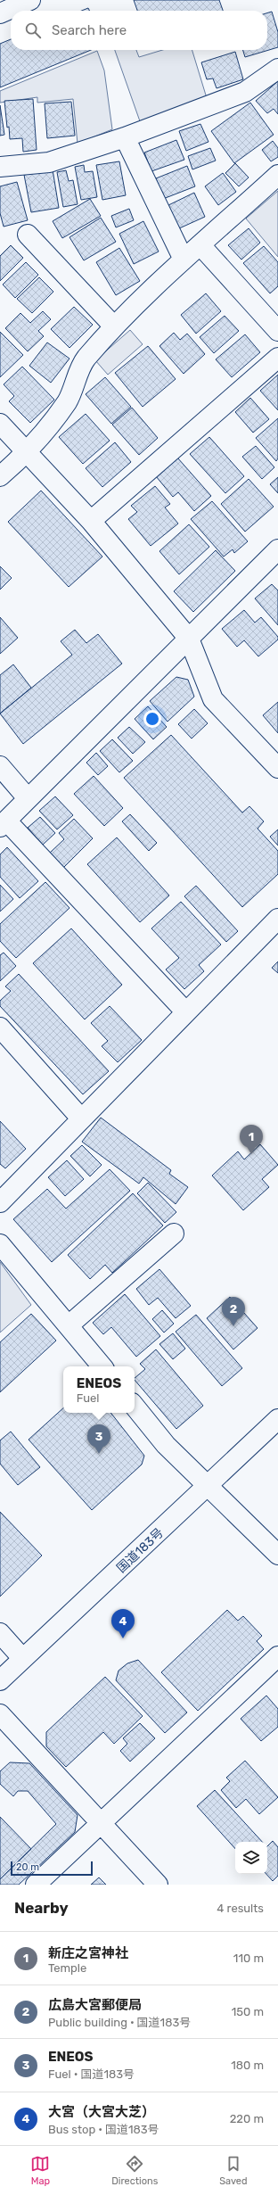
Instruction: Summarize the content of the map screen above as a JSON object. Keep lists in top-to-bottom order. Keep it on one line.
{"streets":{"main road":["国道183号"]},"scale_bar":"20 m","page":{"search":"Search here","pins":["1","2","3","4"],"popup":["ENEOS","Fuel"],"scale":"20 m","heading":["Nearby","4 results"],"list":[{"mark":"1","name":"新庄之宮神社","note":"Temple","value":"110 m"},{"mark":"2","name":"広島大宮郵便局","note":"Public building · 国道183号","value":"150 m"},{"mark":"3","name":"ENEOS","note":"Fuel · 国道183号","value":"180 m"},{"mark":"4","name":"大宮（大宮大芝）","note":"Bus stop · 国道183号","value":"220 m"}],"nav":["Map","Directions","Saved"]}}
